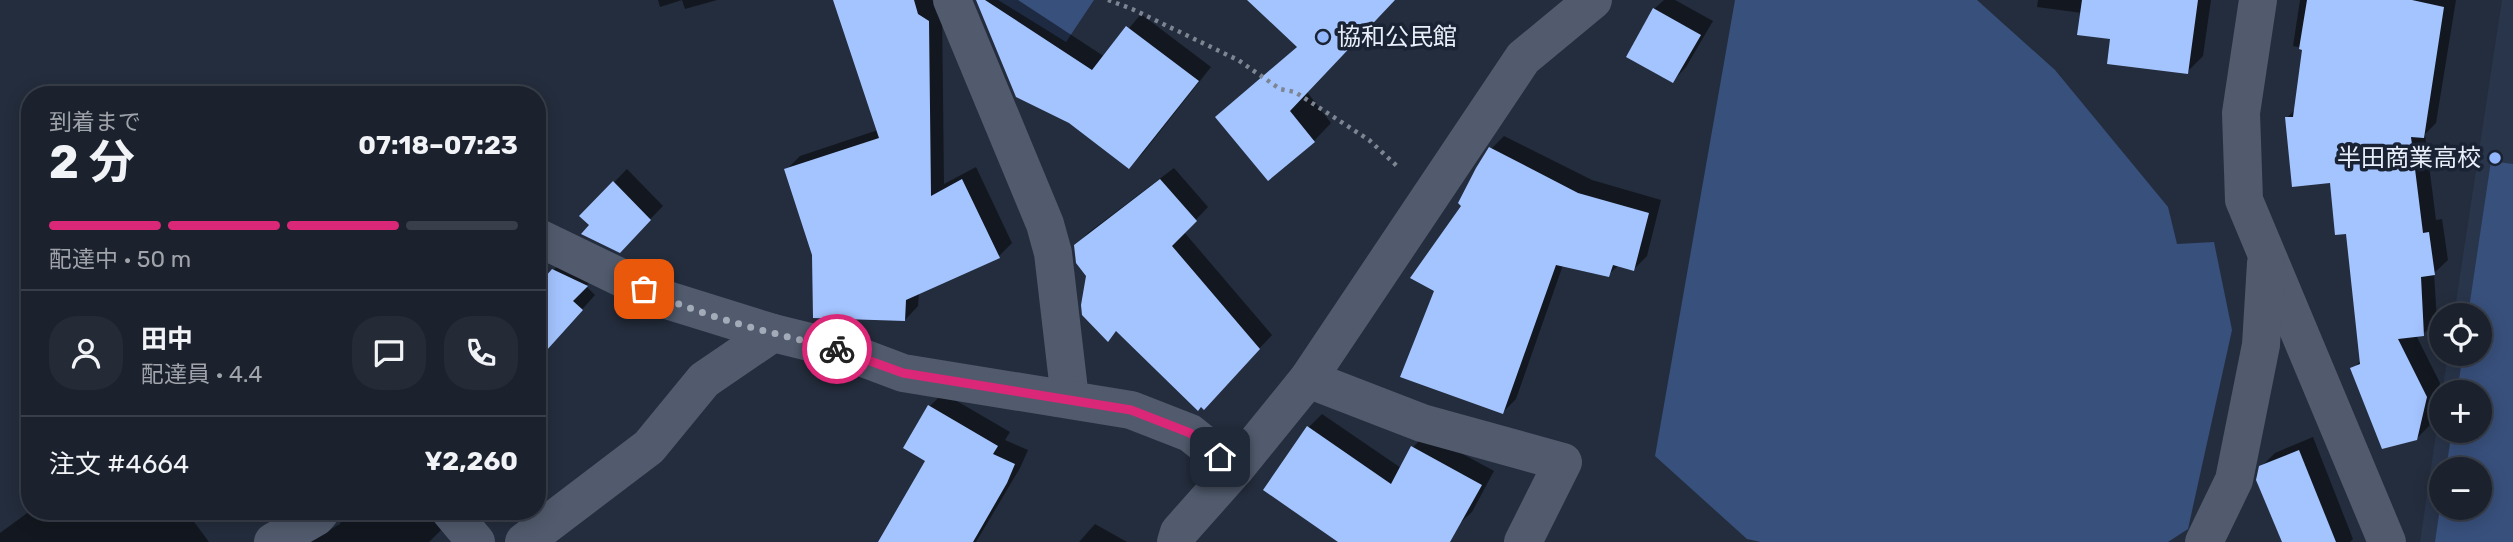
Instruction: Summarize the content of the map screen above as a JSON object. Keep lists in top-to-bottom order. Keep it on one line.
{"places":["協和公民館","半田商業高校"],"page":{"heading":["2 分","到着まで","07:18–07:23"],"panel":["田中","配達員 · 4.4","注文 #4664","¥2,260"],"bar":"配達中 · 50 m","map_buttons":["+","−"]}}
